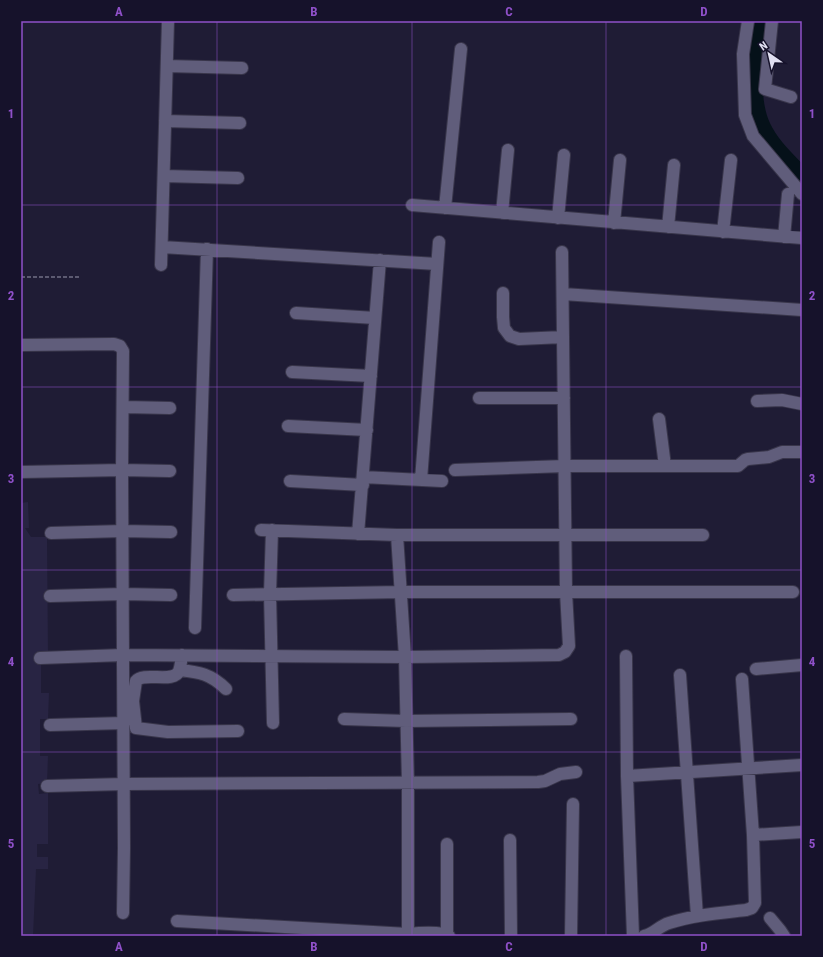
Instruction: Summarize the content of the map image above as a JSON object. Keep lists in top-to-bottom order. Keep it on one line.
{"north":"top left","grid":{"columns":["A","B","C","D"],"rows":["1","2","3","4","5"]}}
